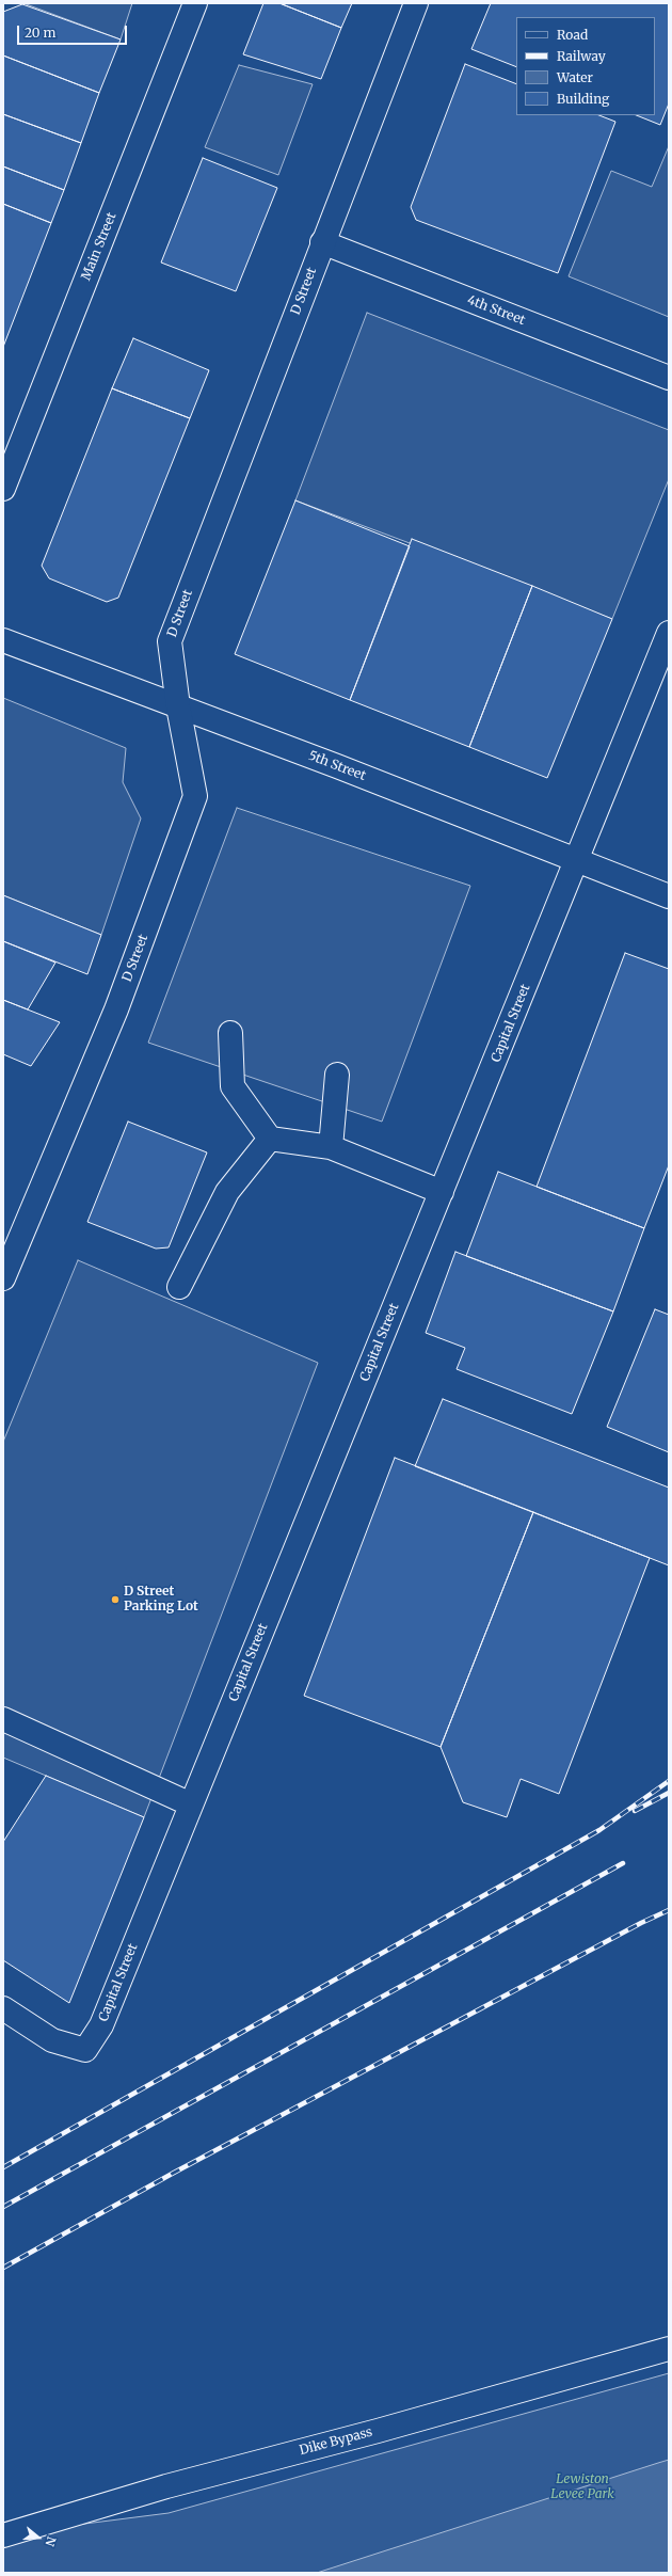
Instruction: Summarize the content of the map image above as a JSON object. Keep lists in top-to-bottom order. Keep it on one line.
{"streets":{"main road":["Main Street","D Street","4th Street","5th Street","Capital Street","Dike Bypass"]},"crossings":[["D Street","4th Street"],["D Street","5th Street"],["5th Street","Capital Street"]],"parks":["Lewiston Levee Park"],"places":["D Street Parking Lot"],"legend":["Road","Railway","Water","Building"],"scale_bar":"20 m","north":"right"}
